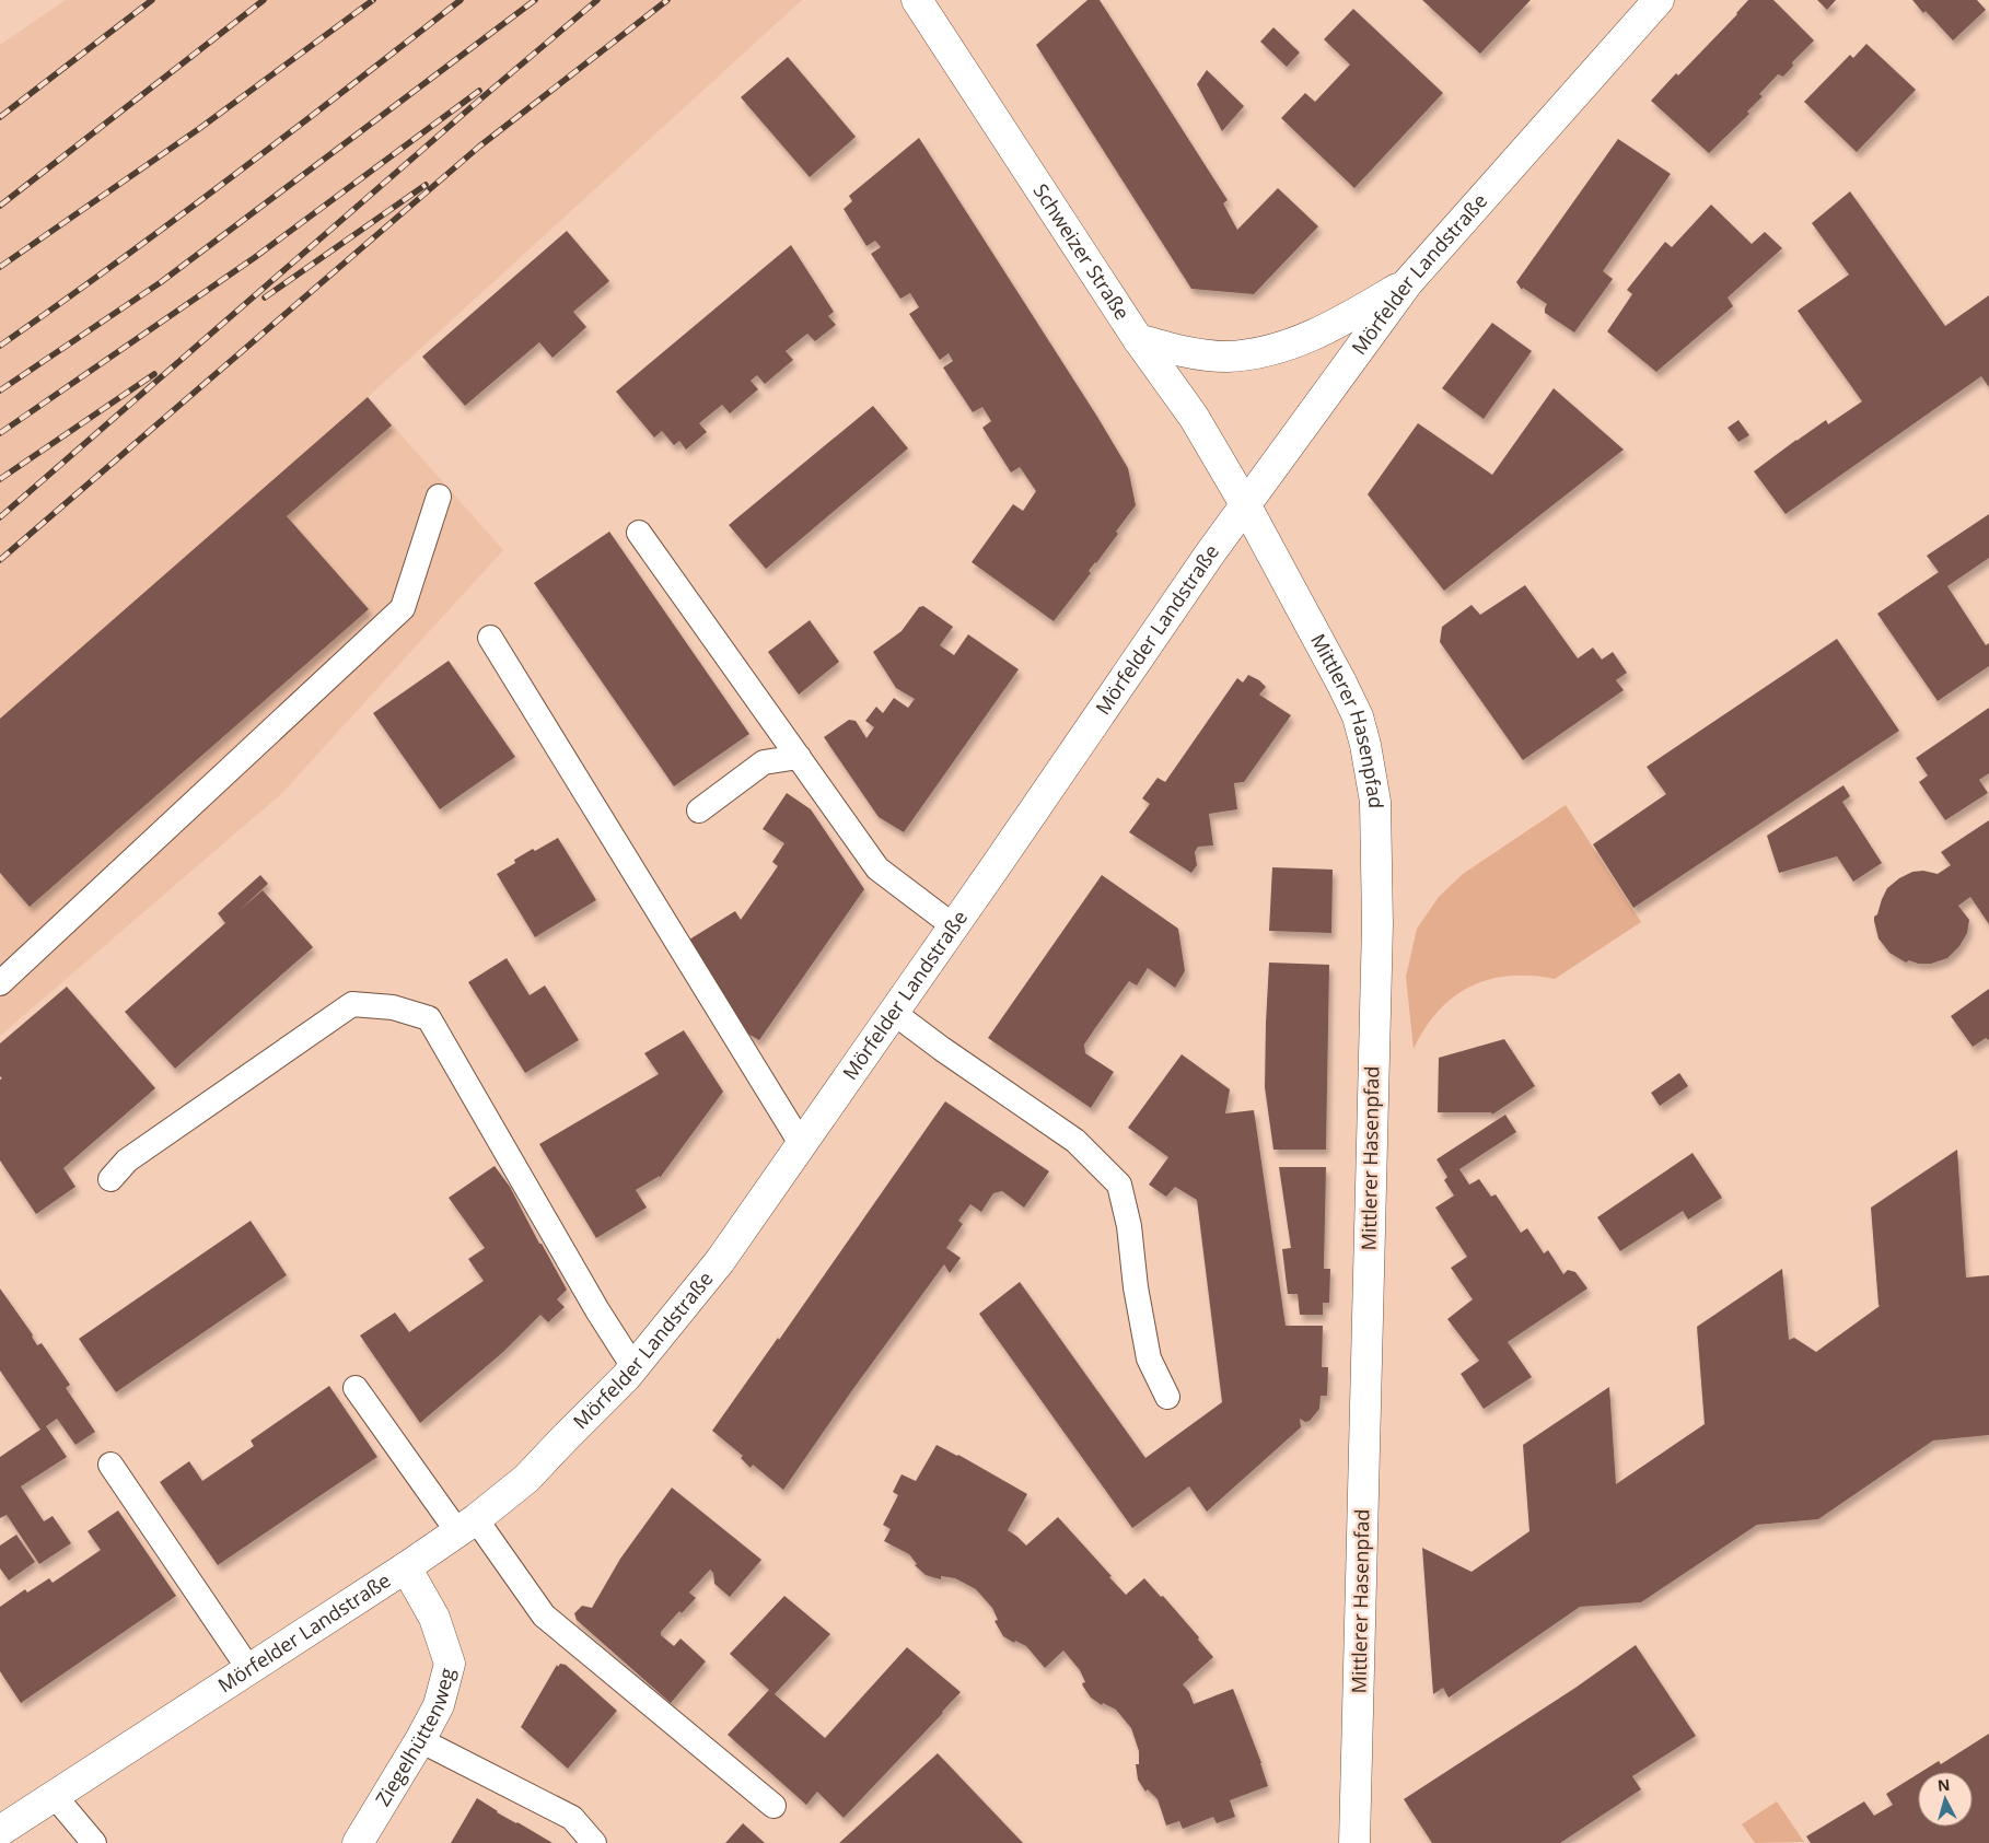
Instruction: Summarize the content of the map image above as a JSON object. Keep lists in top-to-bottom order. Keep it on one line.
{"streets":{"street":["Schweizer Straße","Mörfelder Landstraße","Mittlerer Hasenpfad","Ziegelhüttenweg"]},"crossings":[["Schweizer Straße","Mörfelder Landstraße"],["Schweizer Straße","Mittlerer Hasenpfad"],["Mörfelder Landstraße","Mittlerer Hasenpfad"],["Mörfelder Landstraße","Ziegelhüttenweg"]],"north":"top"}
